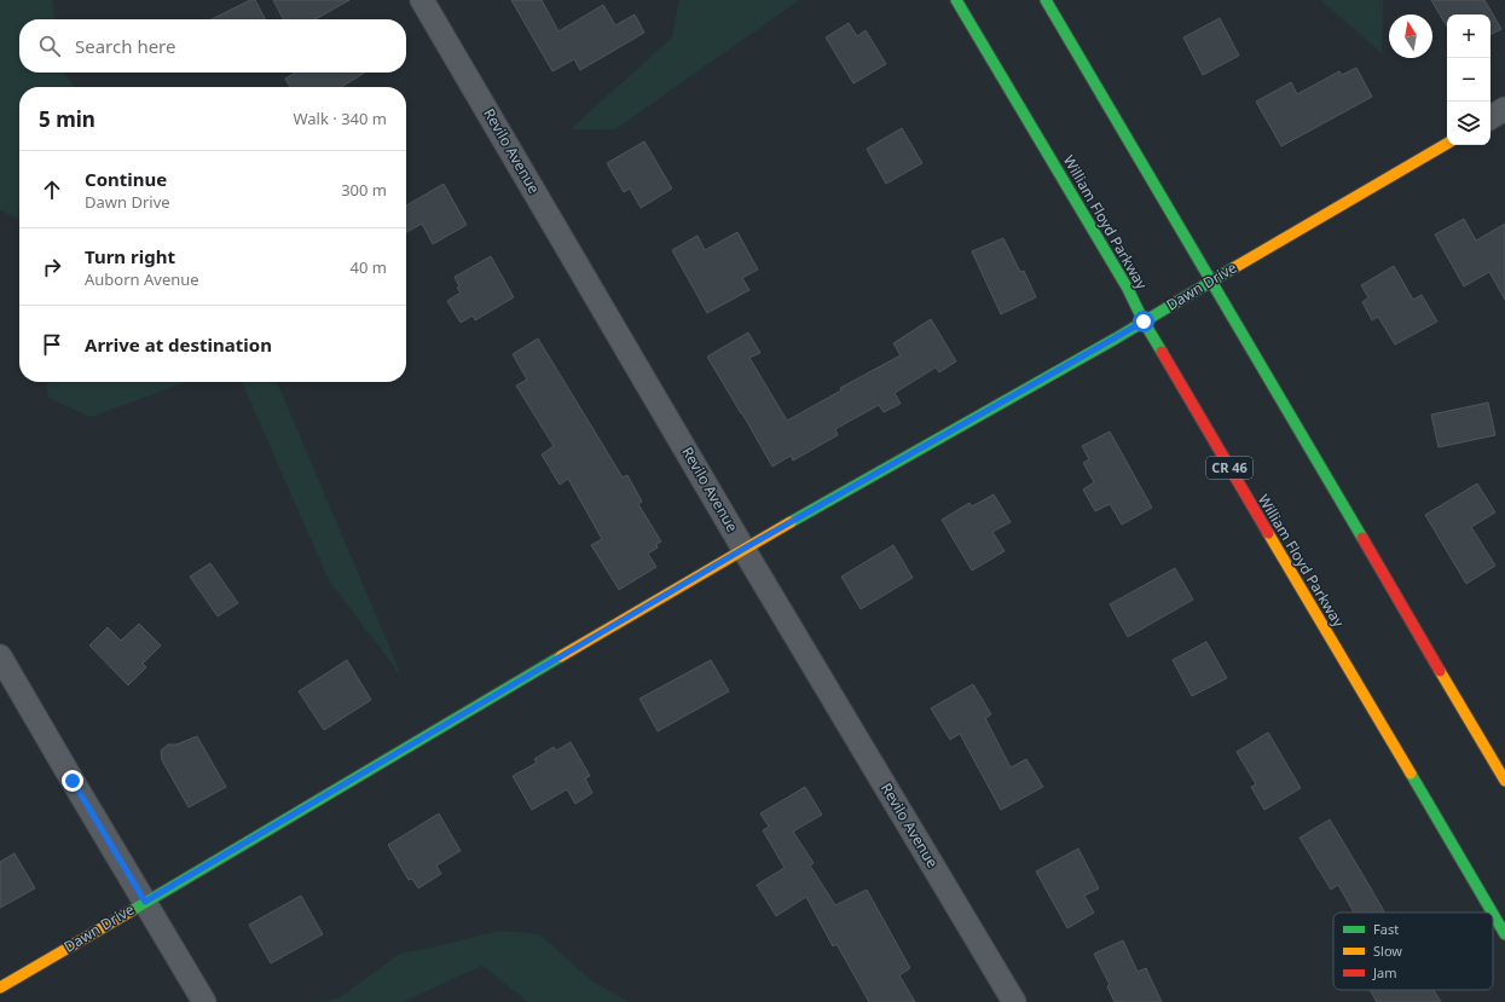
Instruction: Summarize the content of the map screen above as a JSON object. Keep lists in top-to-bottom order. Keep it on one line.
{"streets":{"main road":["William Floyd Parkway","Dawn Drive","CR 46"],"street":["Revilo Avenue"]},"crossings":[["Revilo Avenue","Dawn Drive"],["William Floyd Parkway","Dawn Drive"]],"legend":["Fast","Slow","Jam"],"north":"top","page":{"map_buttons":["+","−"],"search":"Search here","heading":["5 min","Walk · 340 m"],"list":[["Continue","Dawn Drive","300 m"],["Turn right","Auborn Avenue","40 m"],"Arrive at destination"]}}
